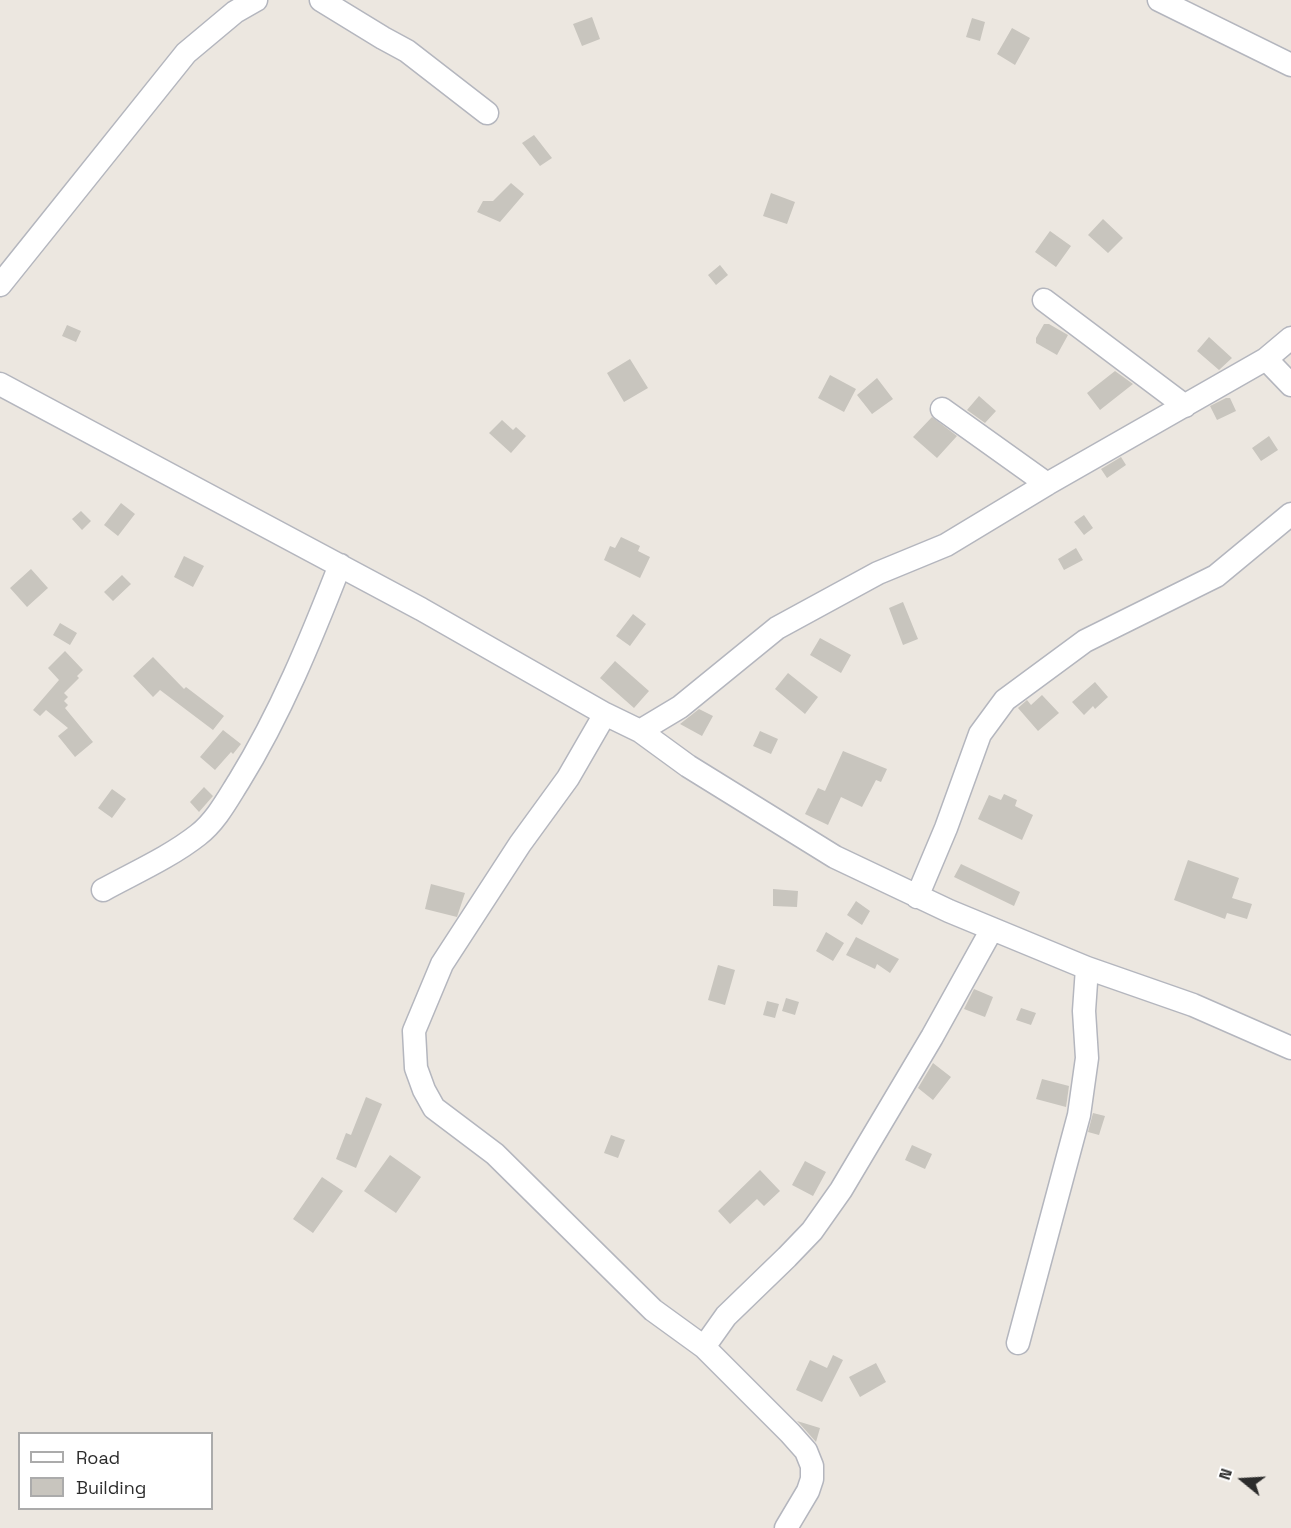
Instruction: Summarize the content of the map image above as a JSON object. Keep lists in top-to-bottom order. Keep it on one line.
{"legend":["Road","Building"],"north":"left"}
